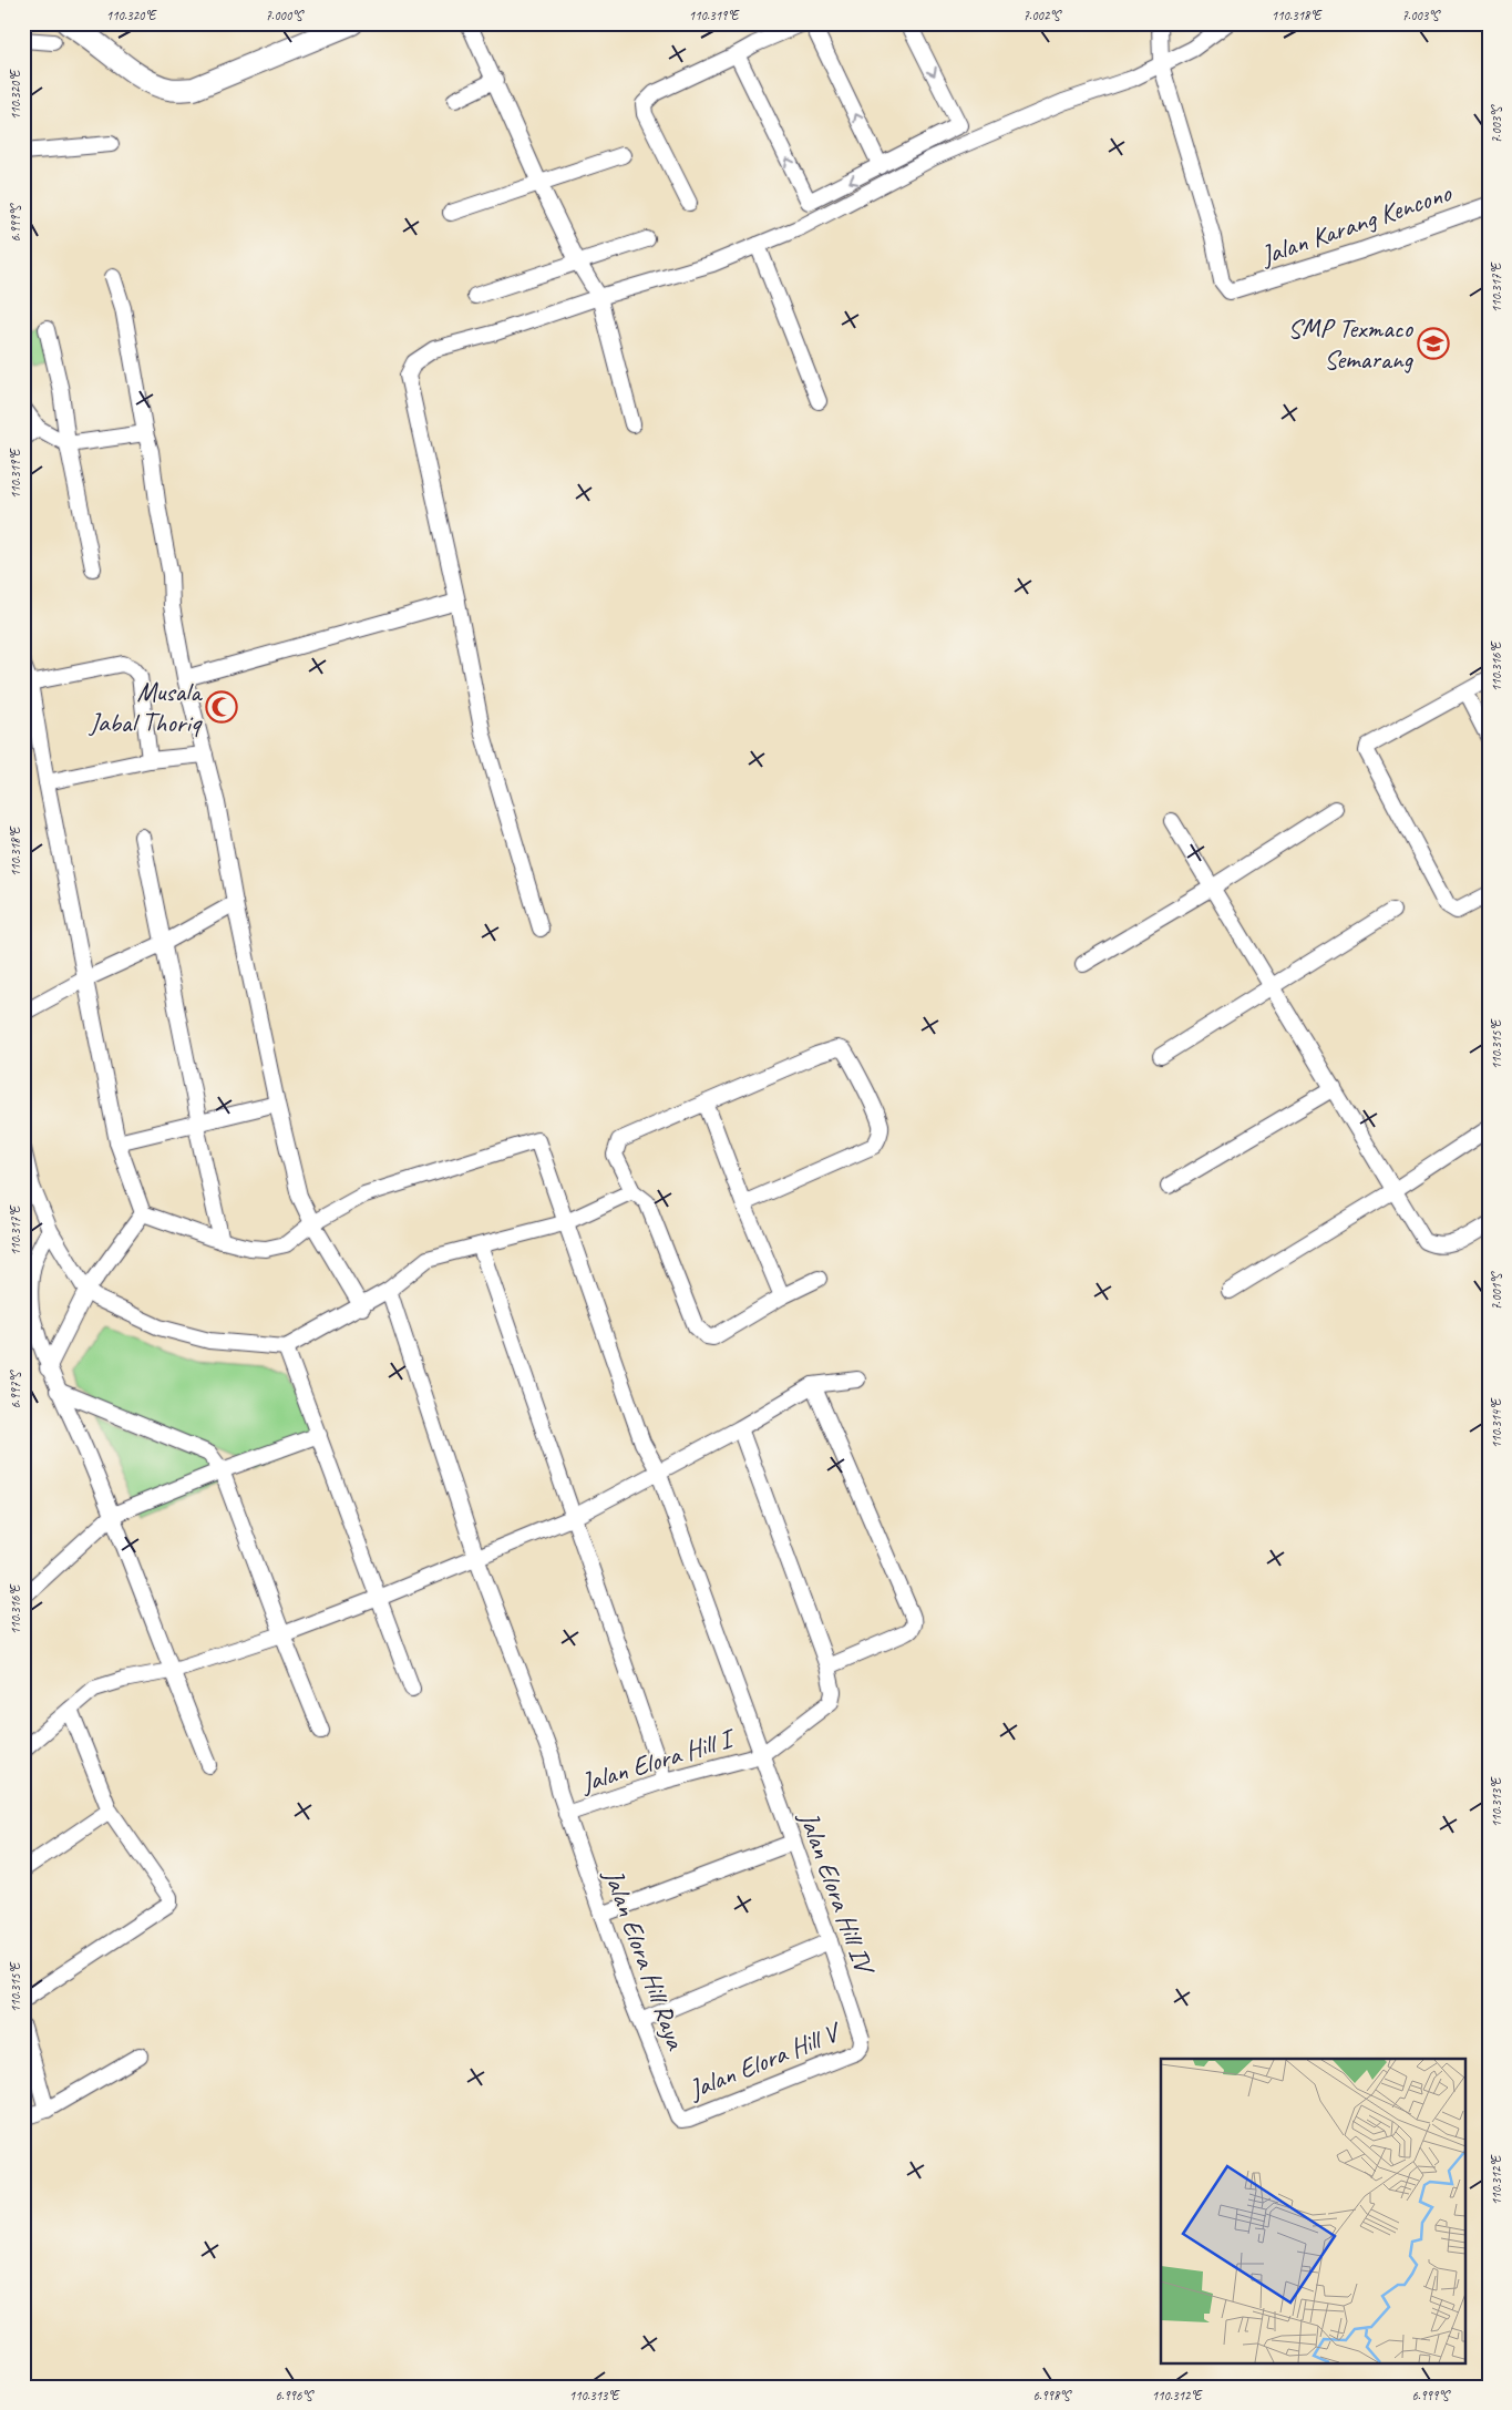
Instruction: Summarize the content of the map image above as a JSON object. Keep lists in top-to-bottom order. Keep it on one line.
{"streets":{"street":["Jalan Karang Kencono","Jalan Elora Hill I","Jalan Elora Hill IV","Jalan Elora Hill Raya","Jalan Elora Hill V"]},"crossings":[["Jalan Elora Hill I","Jalan Elora Hill IV"],["Jalan Elora Hill I","Jalan Elora Hill Raya"],["Jalan Elora Hill IV","Jalan Elora Hill V"],["Jalan Elora Hill Raya","Jalan Elora Hill V"]],"places":{"school or university":["SMP Texmaco Semarang"],"mosque":["Musala Jabal Thoriq"]},"coordinates":["110.320°E","7.000°S","110.319°E","7.002°S","110.318°E","7.003°S","6.999°S","110.317°E","110.316°E","110.315°E","7.001°S","6.997°S","110.314°E","110.313°E","110.312°E","6.996°S","6.998°S"]}
